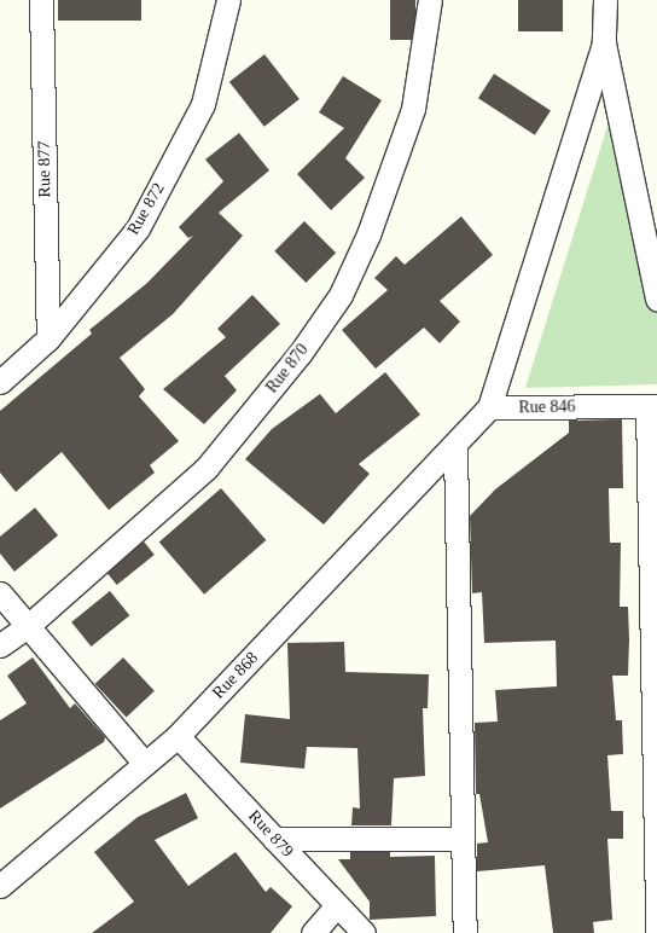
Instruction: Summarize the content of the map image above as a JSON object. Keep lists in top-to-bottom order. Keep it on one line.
{"streets":{"street":["Rue 877","Rue 872","Rue 870","Rue 846","Rue 868","Rue 879"]},"crossings":[["Rue 877","Rue 872"],["Rue 868","Rue 879"]]}
